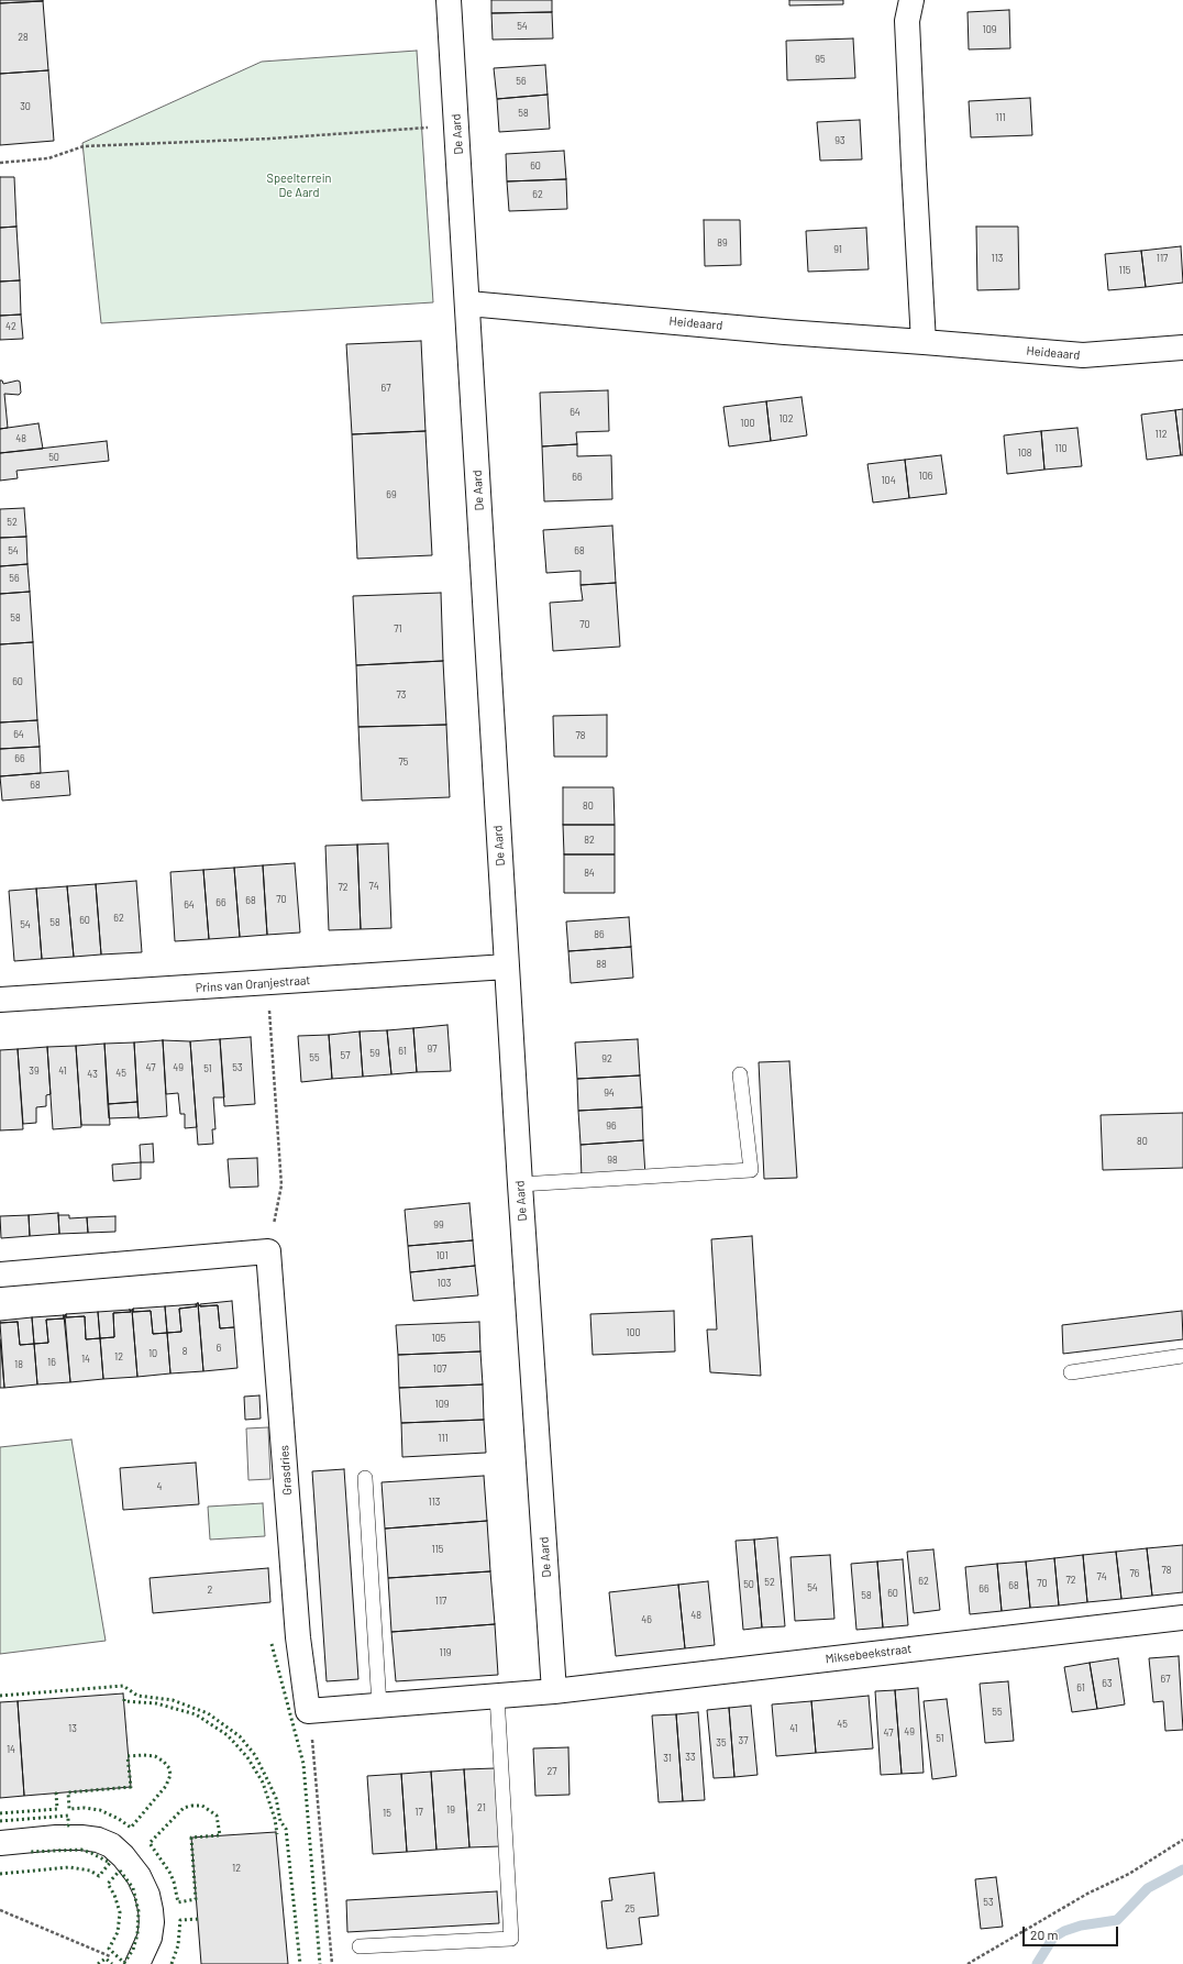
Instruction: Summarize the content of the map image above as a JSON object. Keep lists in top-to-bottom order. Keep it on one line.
{"streets":{"street":["De Aard","Heideaard","Prins van Oranjestraat","Grasdries","Miksebeekstraat"]},"crossings":[["De Aard","Heideaard"],["De Aard","Prins van Oranjestraat"],["De Aard","Miksebeekstraat"]],"parks":["Speelterrein De Aard"],"house_numbers":["54","109","28","95","56","30","58","111","93","60","62","89","91","113","117","115","42","67","64","102","100","112","48","110","108","50","106","66","104","69","52","54","68","56","58","70","71","60","73","64","78","66","75","68","80","82","84","74","72","70","68","66","64","62","60","58","54","86","88","97","61","59","57","55","92","47","49","53","51","39","41","45","43","94","96","80","98","99","101","103","100","105","6","8","10","12","14","16","18","107","109","111","4","113","115","78","76","74","72","62","52","70","50","68","54","66","2","60","58","117","48","46","119","67","63","61","55","45","13","41","49","47","51","37","35","14","33","31","27","21","19","17","15","12","53","25"],"scale_bar":"20 m"}
